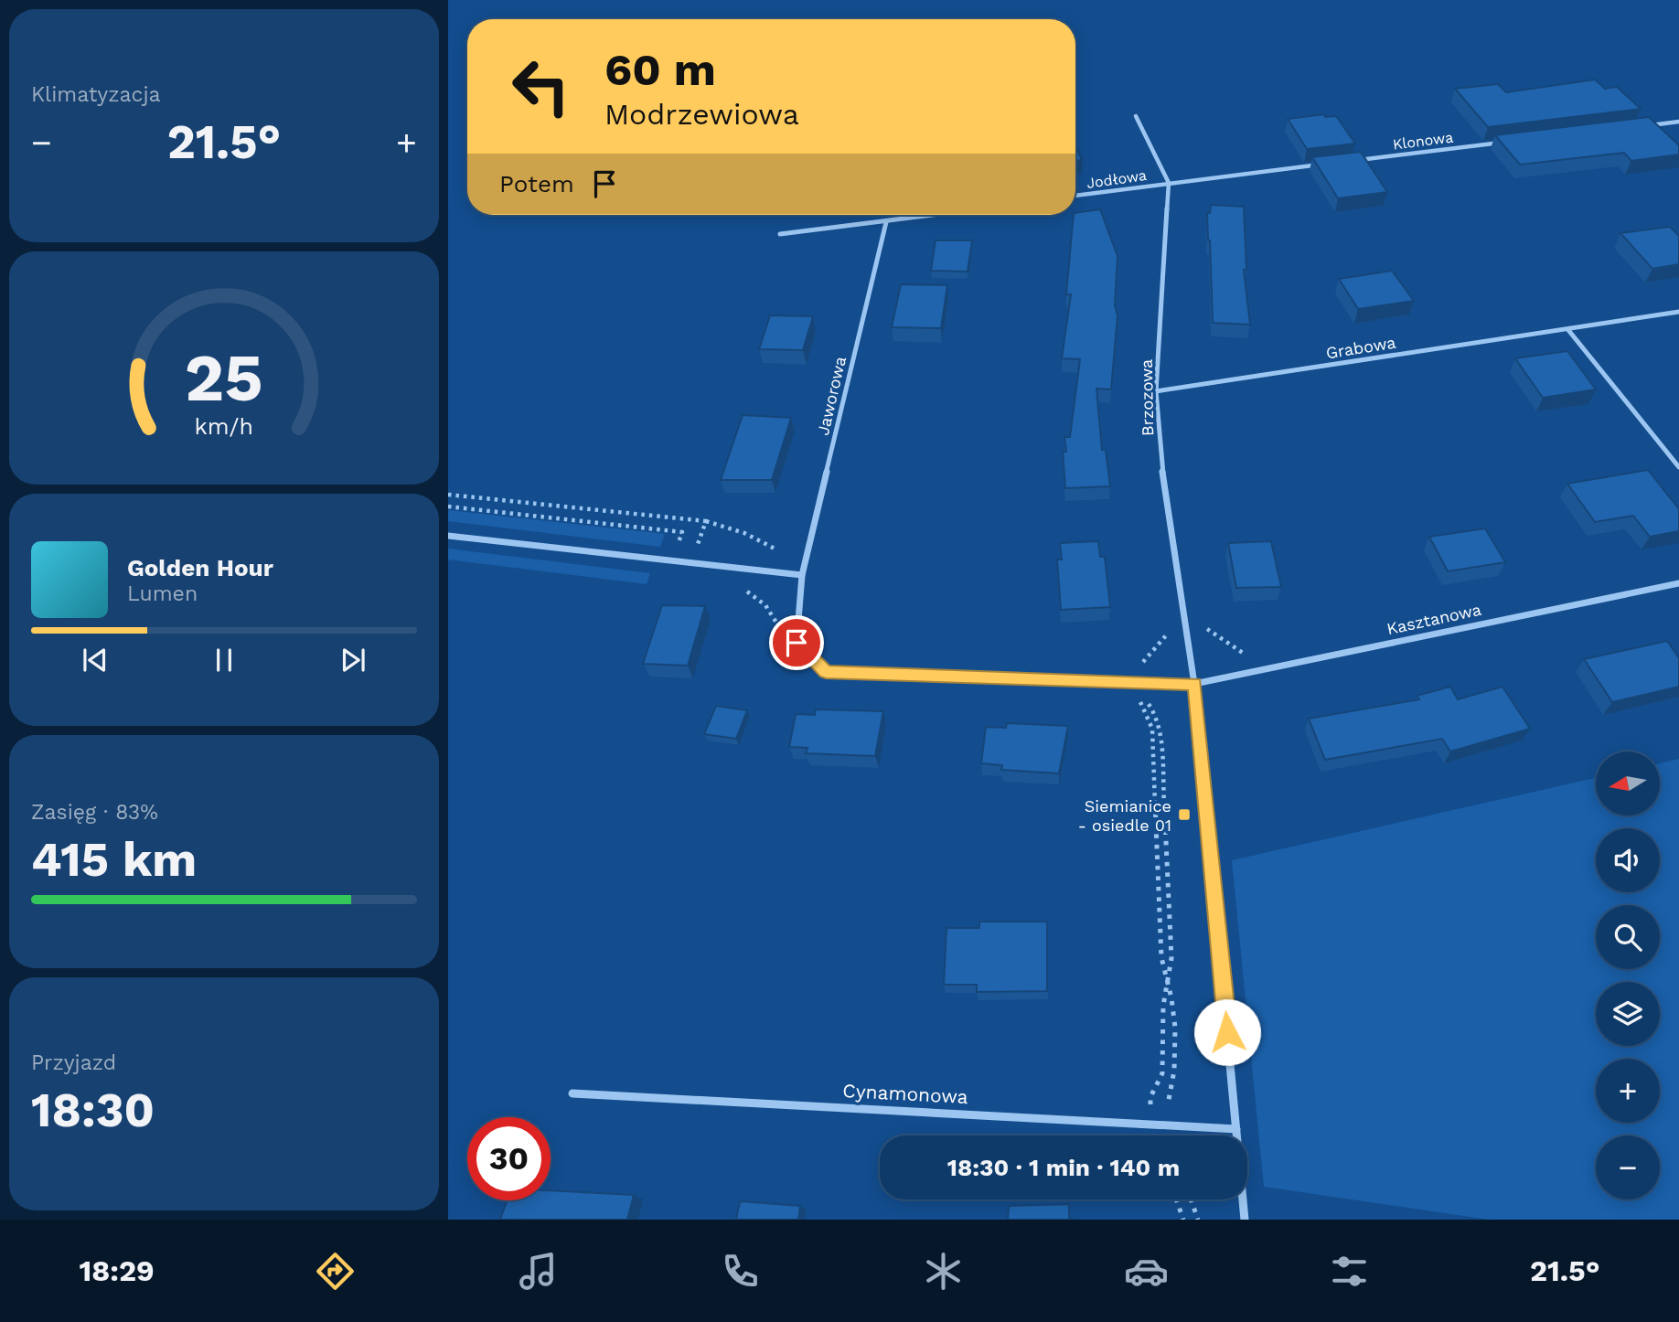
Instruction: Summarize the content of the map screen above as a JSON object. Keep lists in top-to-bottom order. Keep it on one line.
{"streets":{"street":["Klonowa","Jodłowa","Grabowa","Jaworowa","Brzozowa","Kasztanowa","Cynamonowa"]},"crossings":[["Jodłowa","Brzozowa"],["Grabowa","Brzozowa"],["Jaworowa","Kasztanowa"],["Brzozowa","Kasztanowa"],["Brzozowa","Cynamonowa"]],"places":{"transit":["Siemianice - osiedle 01"]},"north":"left","page":{"tile":["Klimatyzacja",["Zasięg · 83%","415 km"],["Przyjazd","18:30"]],"turn":["60 m","Modrzewiowa"],"heat":["−","21.5°","+"],"then":"Potem","song":["Golden Hour","Lumen"],"map_buttons":["+","−"],"limit":"30","trip":"18:30 · 1 min · 140 m","tabs":["18:29","21.5°"],"gauge":["25","km/h"]}}
